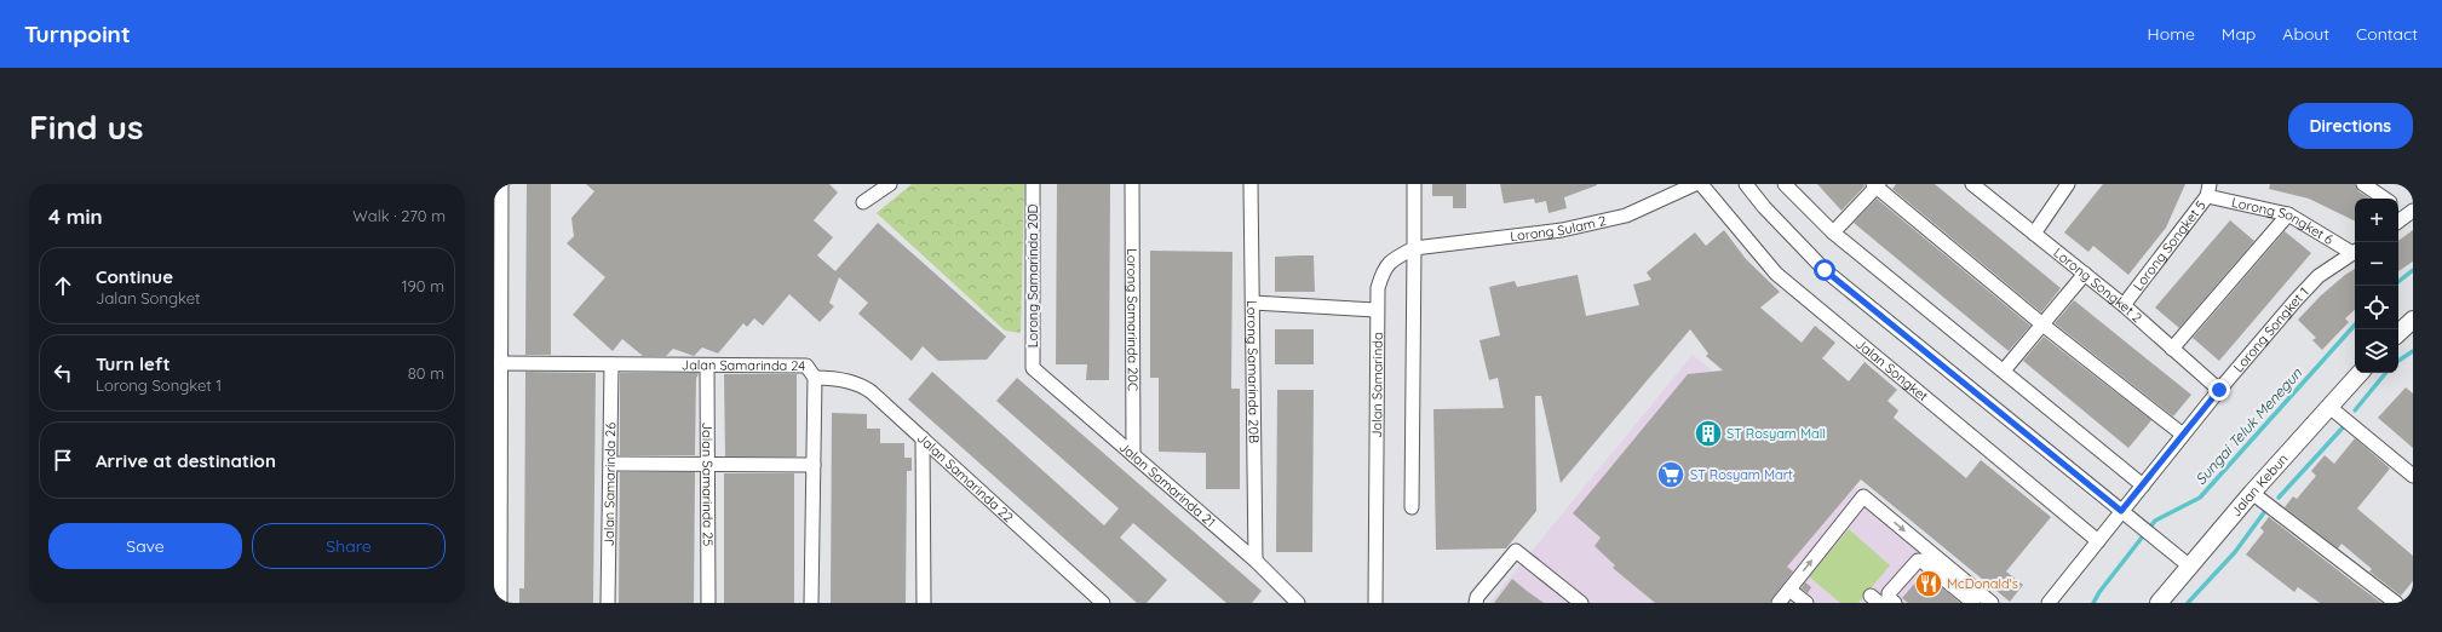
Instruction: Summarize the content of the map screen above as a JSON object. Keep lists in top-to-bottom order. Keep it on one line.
{"streets":{"main road":["Jalan Kebun"],"street":["Lorong Songket 6","Lorong Sulam 2","Lorong Songket 5","Lorong Samarinda 20D","Lorong Songket 2","Lorong Samarinda 20C","Lorong Songket 1","Jalan Samarinda 24","Jalan Songket","Lorong Samarinda 20B","Jalan Samarinda","Jalan Samarinda 22","Jalan Samarinda 26","Jalan Samarinda 25","Jalan Samarinda 21"]},"crossings":[["Lorong Songket 6","Lorong Songket 5"],["Lorong Sulam 2","Jalan Samarinda"],["Lorong Songket 5","Lorong Songket 2"],["Lorong Samarinda 20D","Jalan Samarinda 21"],["Lorong Songket 2","Lorong Songket 1"],["Lorong Samarinda 20C","Jalan Samarinda 21"],["Lorong Songket 1","Jalan Songket"],["Jalan Samarinda 24","Jalan Samarinda 22"],["Jalan Samarinda 24","Jalan Samarinda 26"],["Jalan Samarinda 24","Jalan Samarinda 25"],["Lorong Samarinda 20B","Jalan Samarinda 21"]],"water":["Sungai Teluk Menegun"],"places":{"building":["ST Rosyam Mall"],"supermarket":["ST Rosyam Mart"],"restaurant":["McDonald's"]},"page":{"header":"Turnpoint","nav":["Home","Map","About","Contact"],"buttons":["Directions",["Save","Share"]],"title":"Find us","heading":["4 min","Walk · 270 m"],"map_buttons":["+","−"],"list":[["Continue","Jalan Songket","190 m"],["Turn left","Lorong Songket 1","80 m"],"Arrive at destination"]}}
